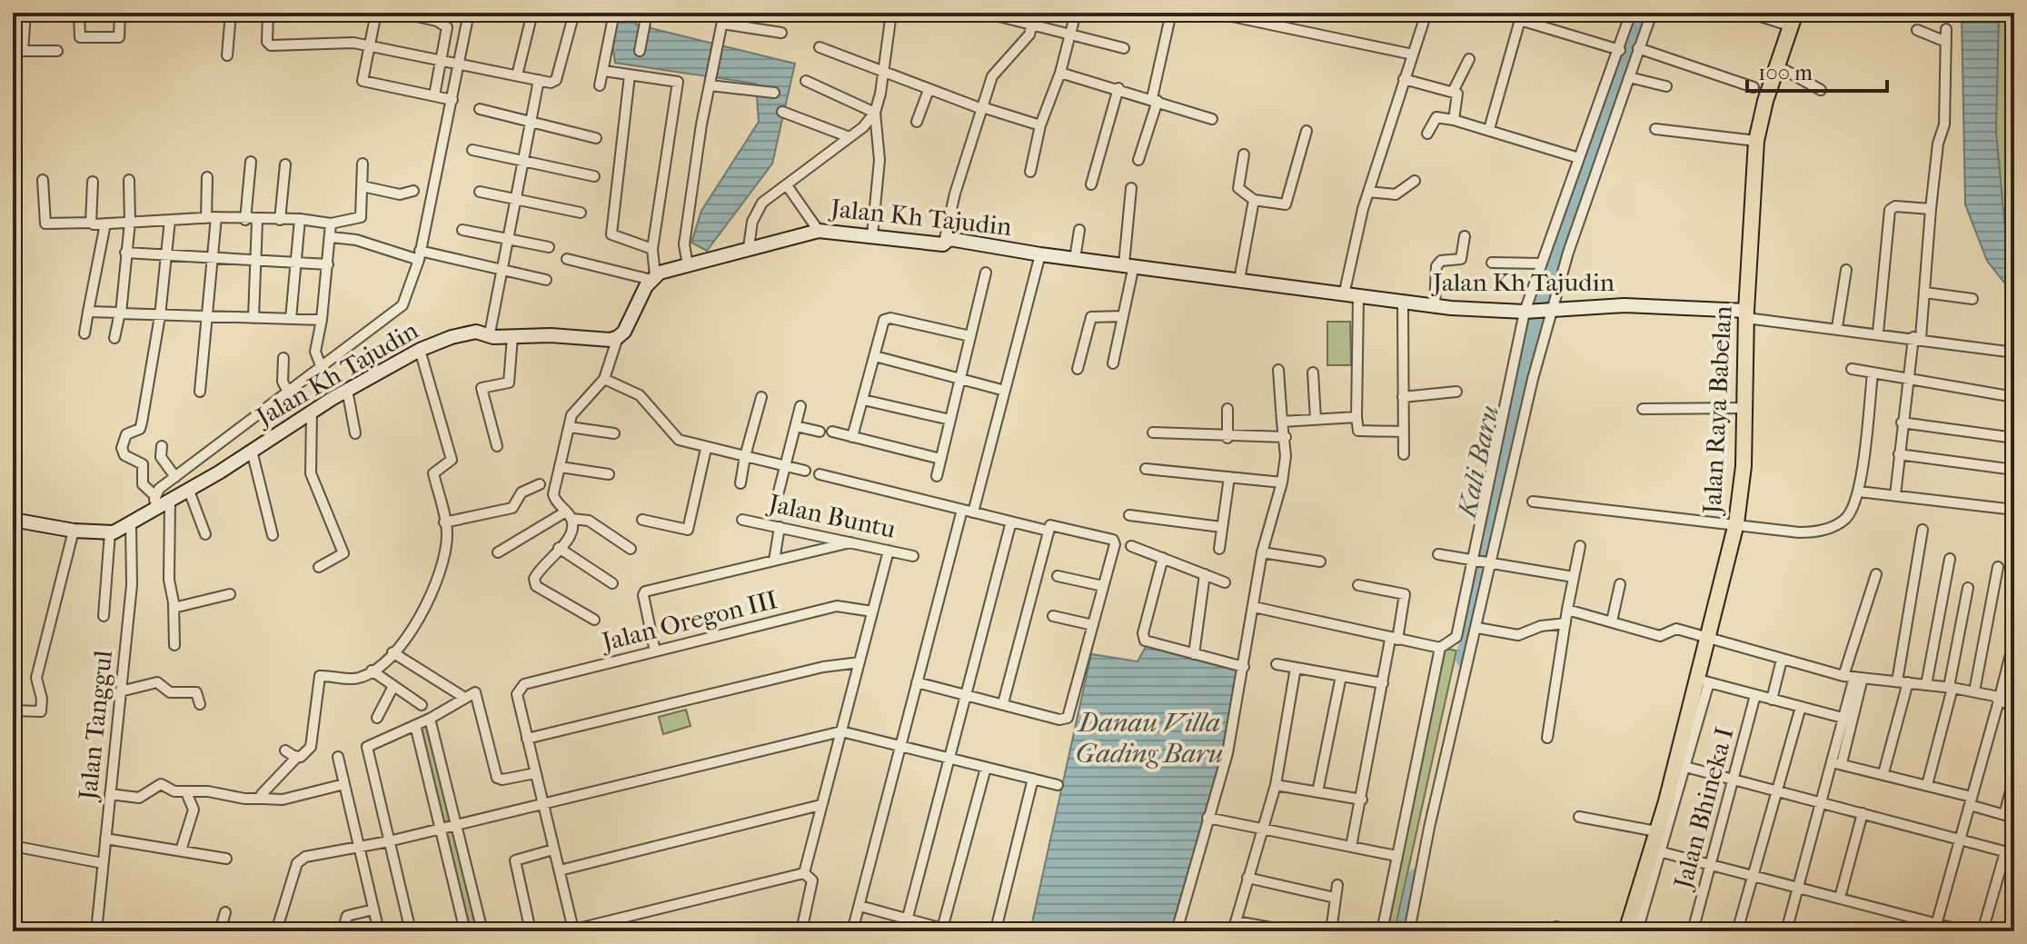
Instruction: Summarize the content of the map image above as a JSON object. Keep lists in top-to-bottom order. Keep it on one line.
{"streets":{"main road":["Jalan Raya Babelan"],"street":["Jalan Kh Tajudin","Jalan Buntu","Jalan Oregon III","Jalan Tanggul","Jalan Bhineka I"]},"crossings":[["Jalan Kh Tajudin","Jalan Raya Babelan"],["Jalan Kh Tajudin","Jalan Tanggul"]],"water":["Kali Baru","Danau Villa Gading Baru"],"scale_bar":"100 m"}
